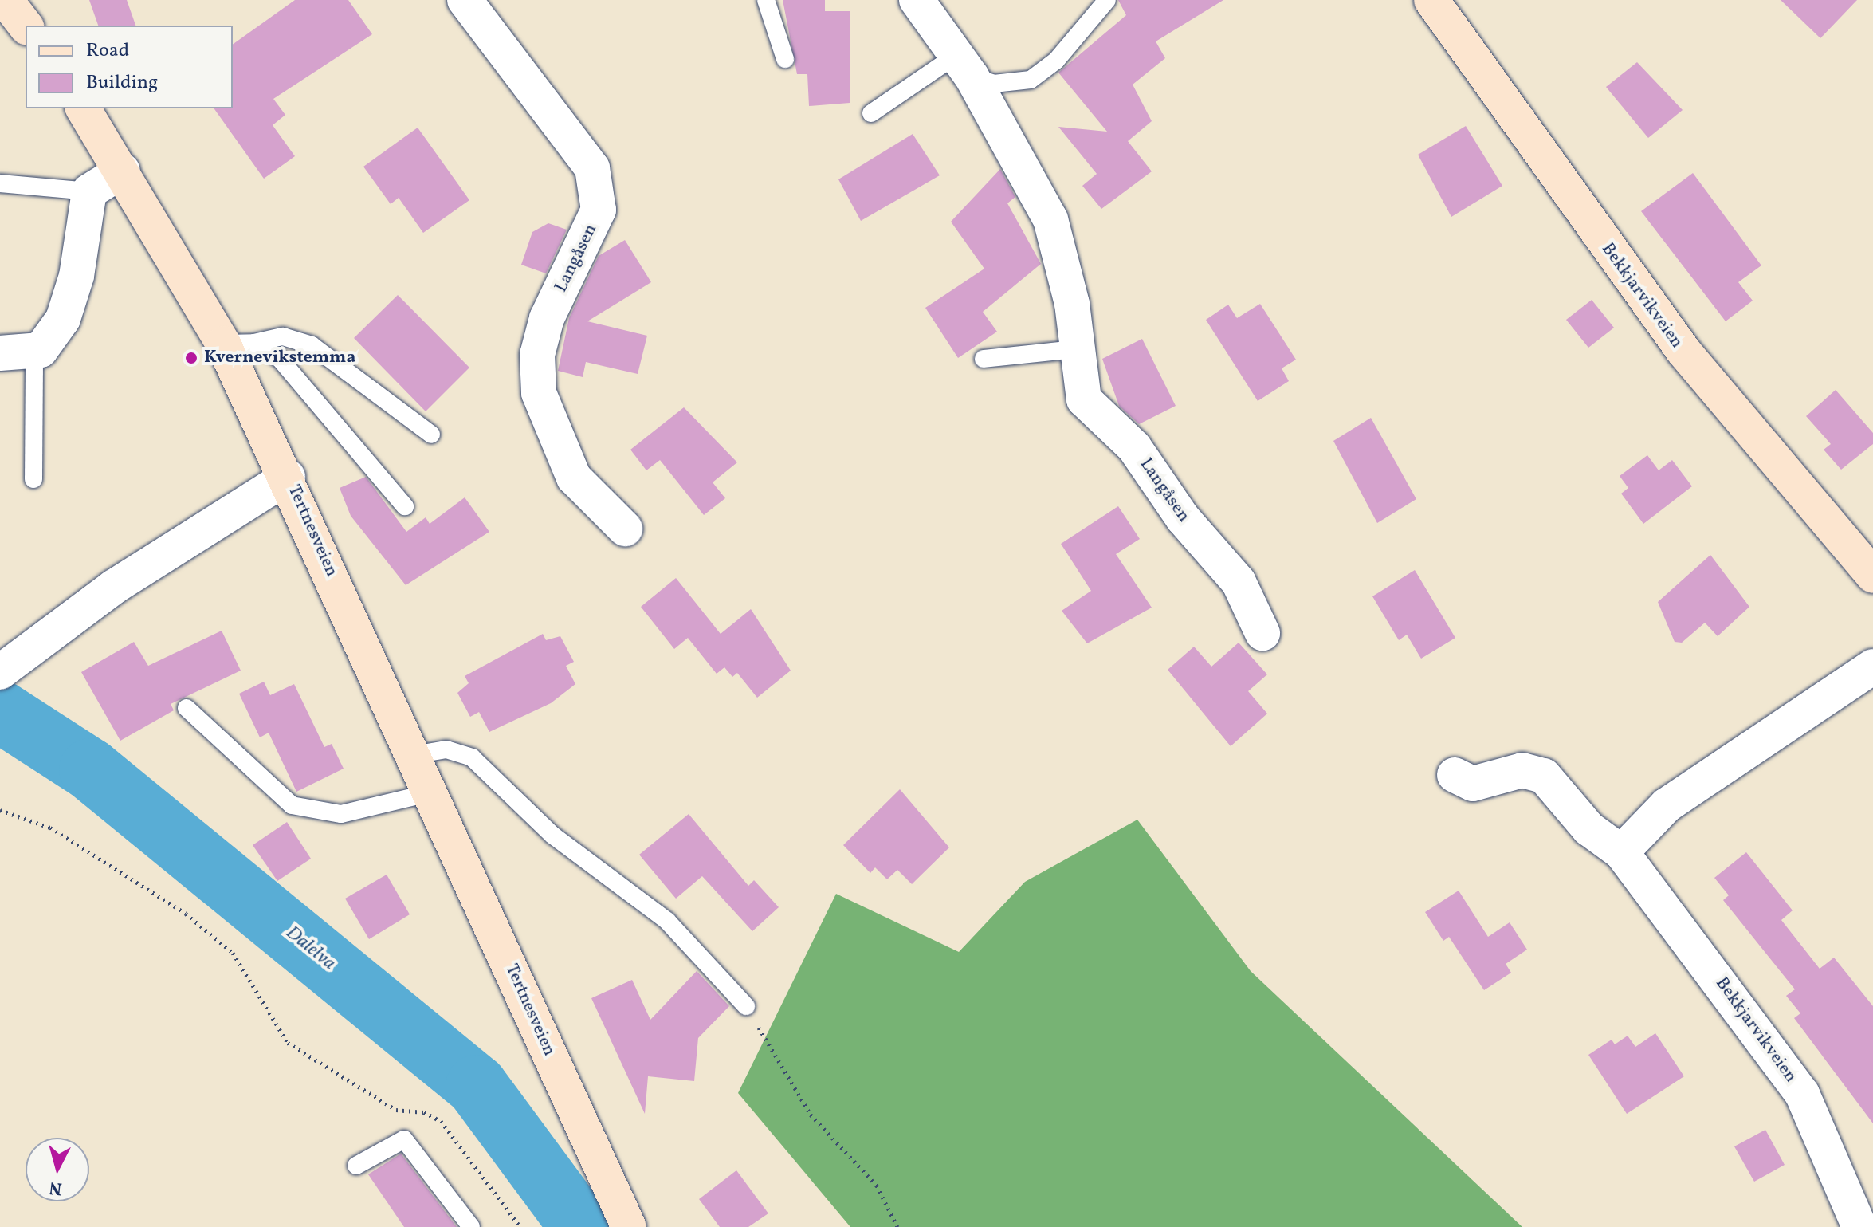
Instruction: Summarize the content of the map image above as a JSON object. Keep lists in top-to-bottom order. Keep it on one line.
{"streets":{"main road":["Bekkjarvikveien","Tertnesveien"],"street":["Langåsen"]},"water":["Dalelva"],"places":["Kvernevikstemma"],"legend":["Road","Building"],"north":"bottom"}
